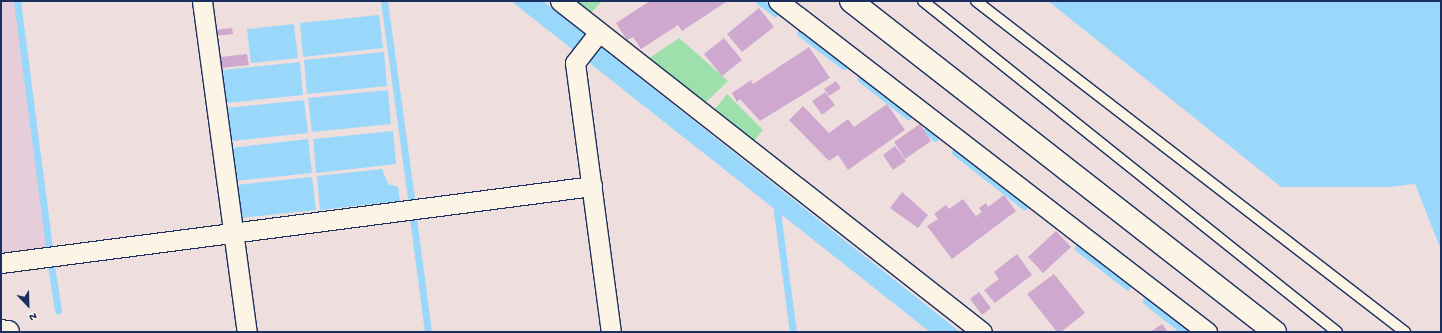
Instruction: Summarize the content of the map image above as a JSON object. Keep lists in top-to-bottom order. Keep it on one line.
{"north":"bottom right"}
